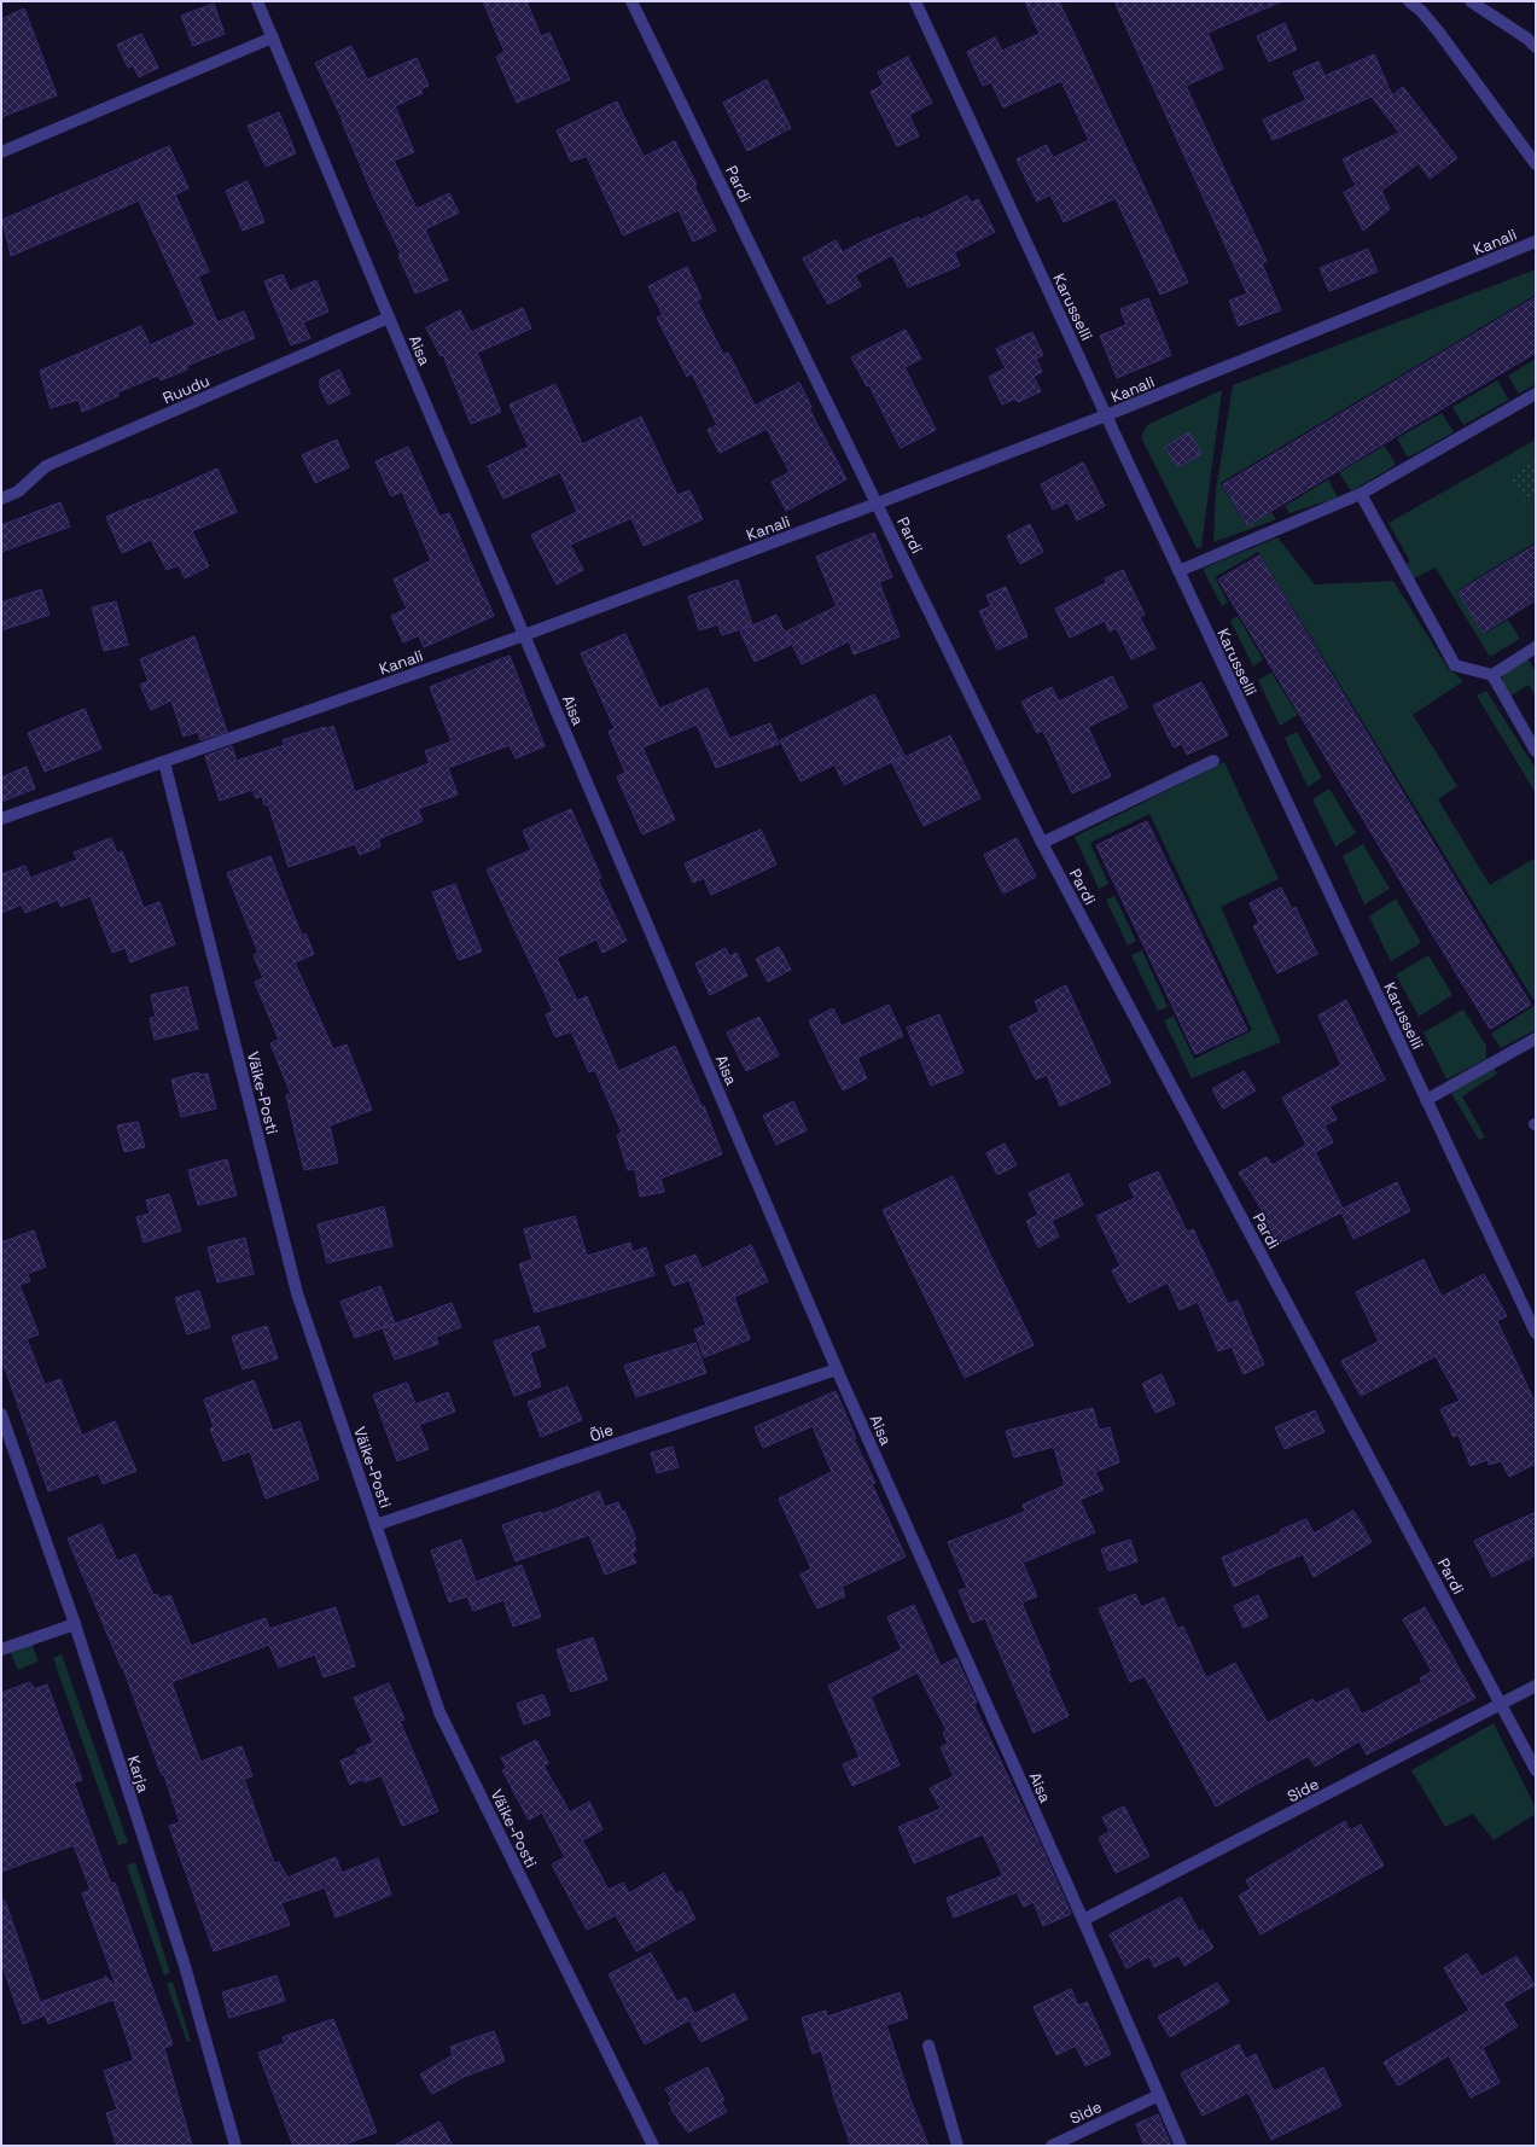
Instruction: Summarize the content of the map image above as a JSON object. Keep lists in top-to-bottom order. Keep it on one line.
{"streets":{"street":["Pardi","Kanali","Karusselli","Aisa","Ruudu","Väike-Posti","Õie","Karja","Side"]},"crossings":[["Pardi","Kanali"],["Pardi","Side"],["Kanali","Karusselli"],["Kanali","Aisa"],["Kanali","Väike-Posti"],["Aisa","Ruudu"],["Aisa","Õie"],["Aisa","Side"],["Väike-Posti","Õie"]]}
